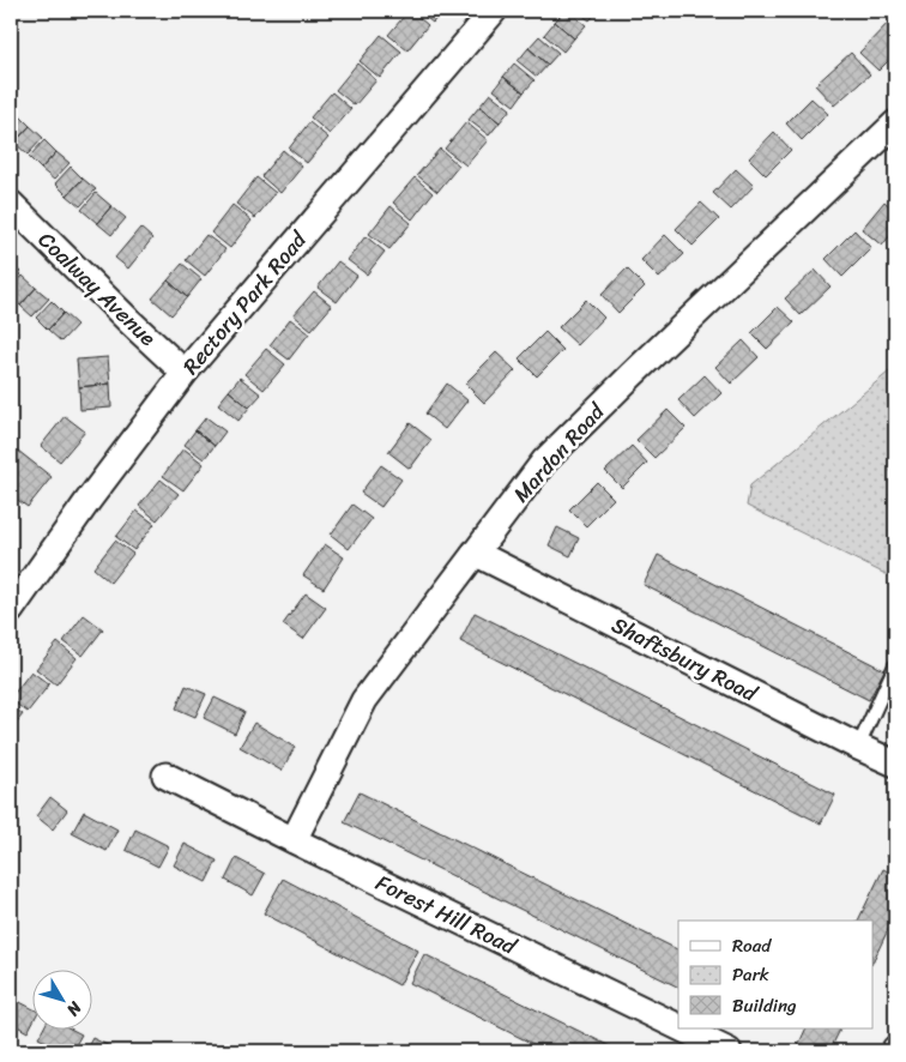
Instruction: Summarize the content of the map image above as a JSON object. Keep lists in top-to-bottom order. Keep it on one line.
{"streets":{"street":["Coalway Avenue","Rectory Park Road","Mardon Road","Shaftsbury Road","Forest Hill Road"]},"crossings":[["Coalway Avenue","Rectory Park Road"],["Mardon Road","Shaftsbury Road"],["Mardon Road","Forest Hill Road"]],"legend":["Road","Park","Building"],"north":"bottom right"}
